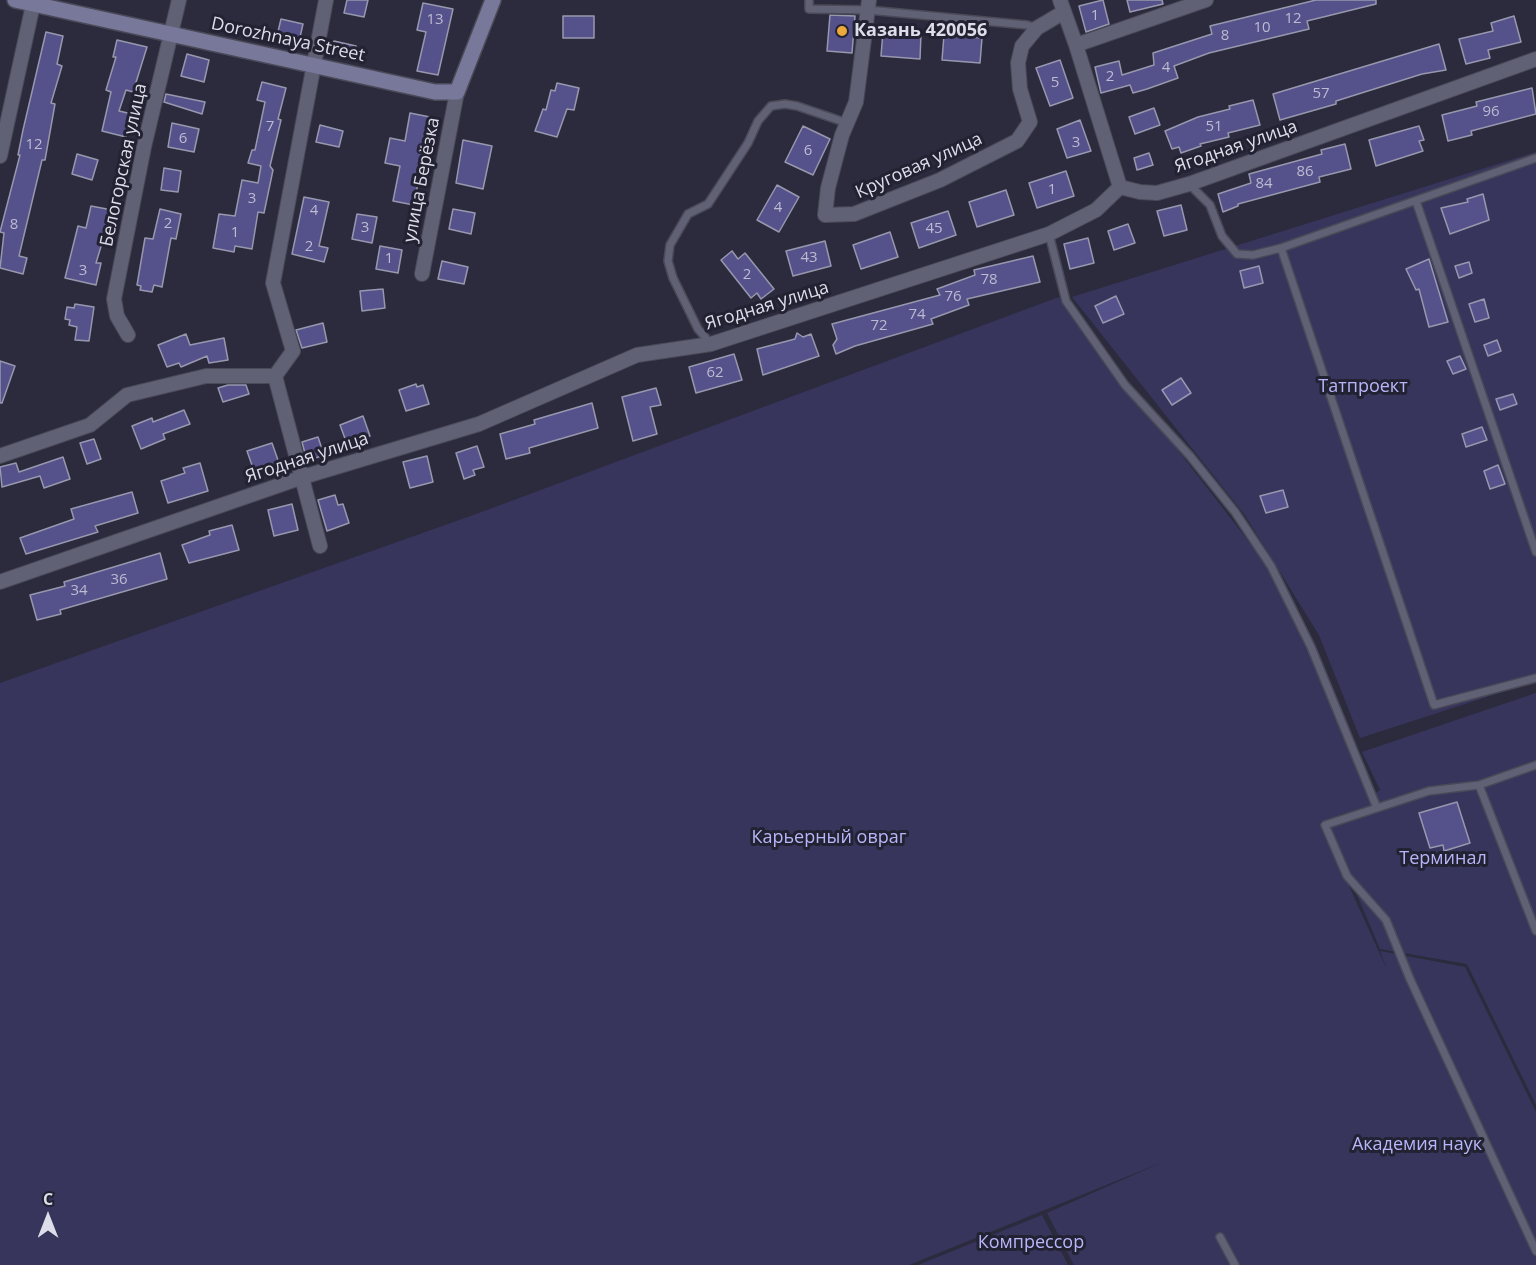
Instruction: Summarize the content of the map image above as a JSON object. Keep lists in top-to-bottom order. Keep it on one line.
{"streets":{"street":["Dorozhnaya Street","Ягодная улица","Белогорская улица","Круговая улица","улица Берёзка"]},"crossings":[["Dorozhnaya Street","Белогорская улица"],["Dorozhnaya Street","улица Берёзка"]],"parks":["Татпроект","Карьерный овраг","Терминал","Академия наук","Компрессор"],"places":["Казань 420056"],"house_numbers":["1","12","13","10","8","4","2","5","57","96","7","51","6","3","12","6","86","84","1","3","4","4","2","8","3","45","1","2","43","1","3","2","78","76","74","72","62","36","34"],"north":"top"}
